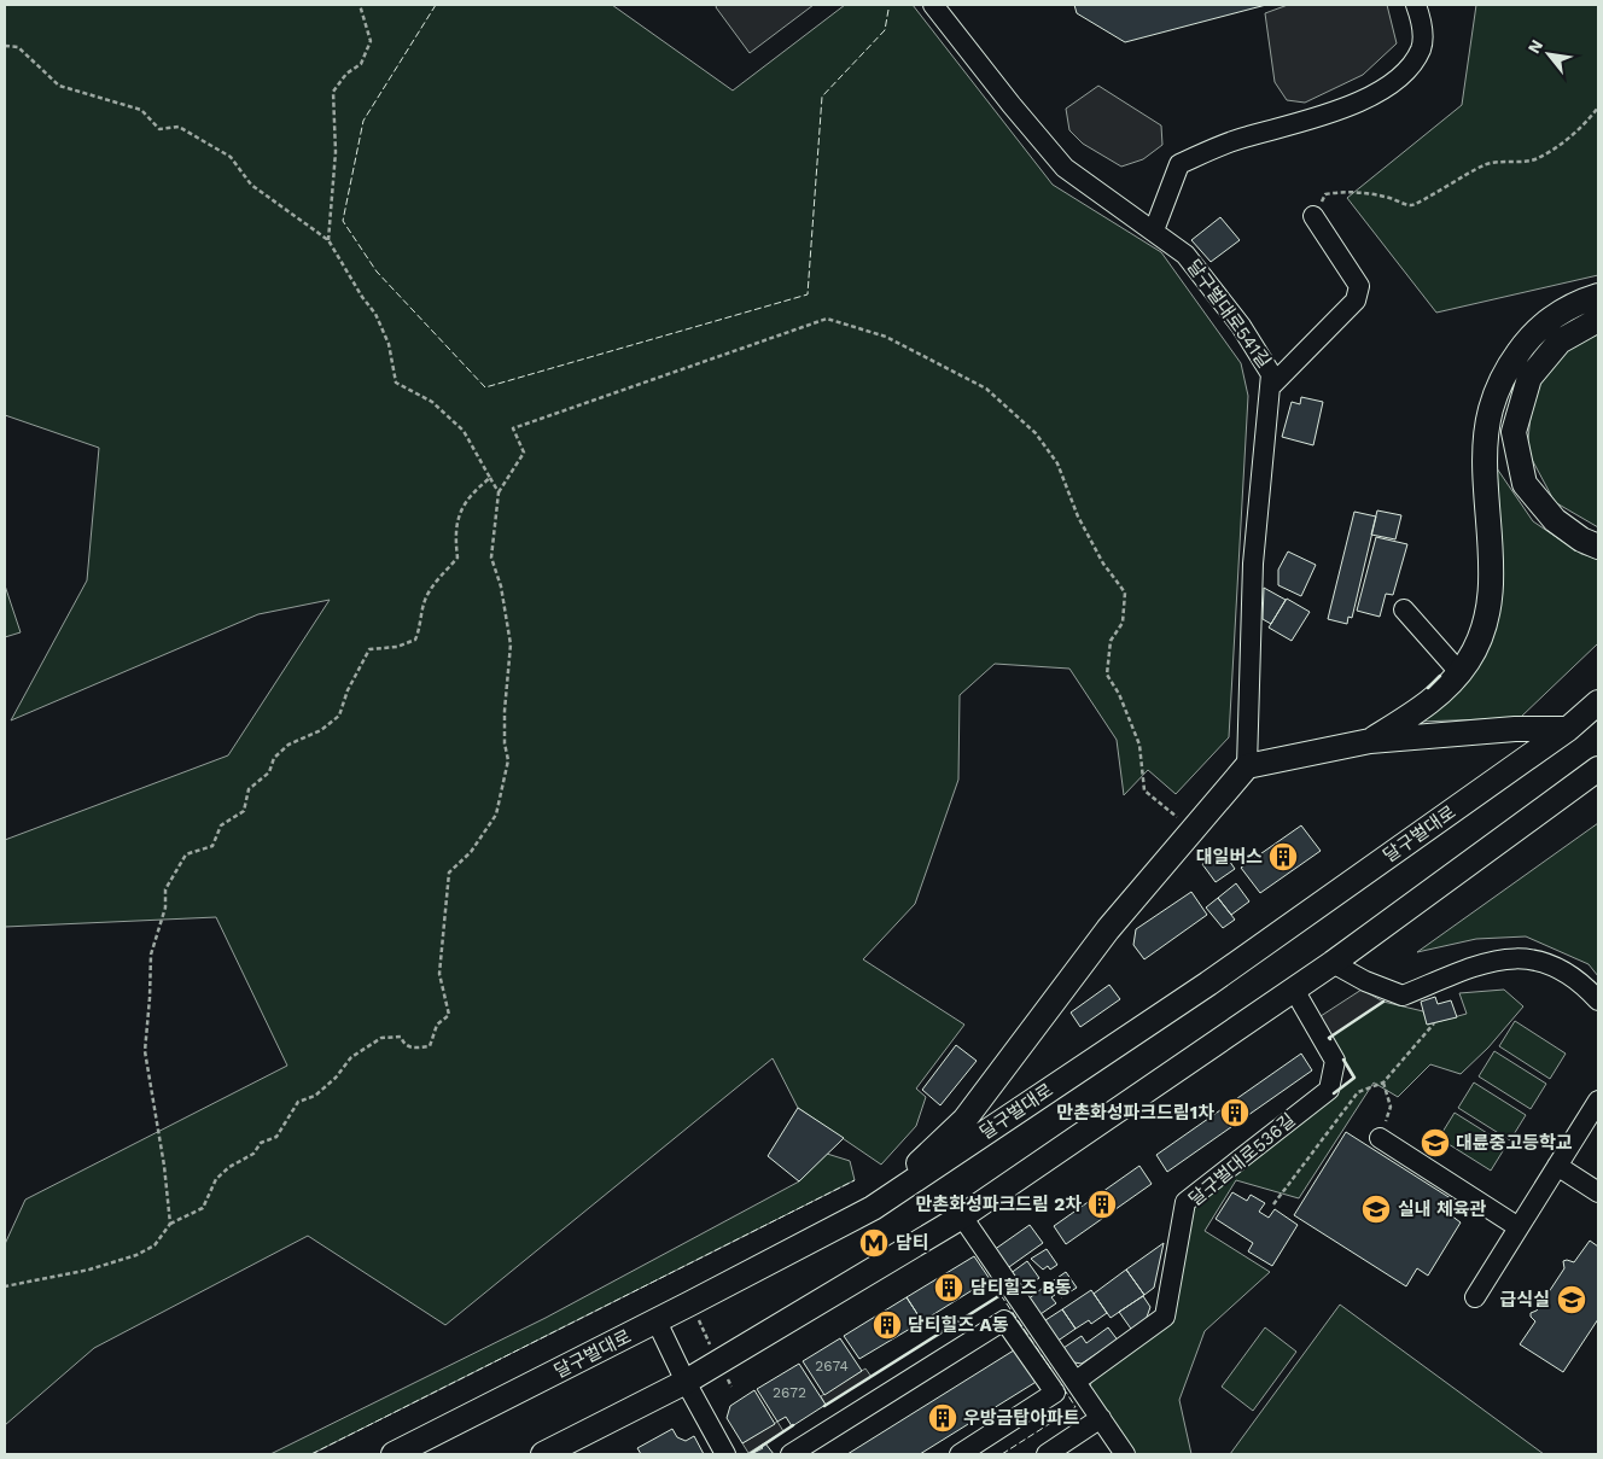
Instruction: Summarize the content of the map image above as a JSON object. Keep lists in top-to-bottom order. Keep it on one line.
{"streets":{"main road":["달구벌대로"],"street":["달구벌대로541길","달구벌대로536길"]},"places":{"building":["대일버스","만촌화성파크드림1차","만촌화성파크드림 2차","담티힐즈 B동","담티힐즈 A동","우방금탑아파트"],"school or university":["대륜중고등학교","실내 체육관","급식실"],"metro station":["담티"]},"house_numbers":["2674","2672"],"north":"top left"}
